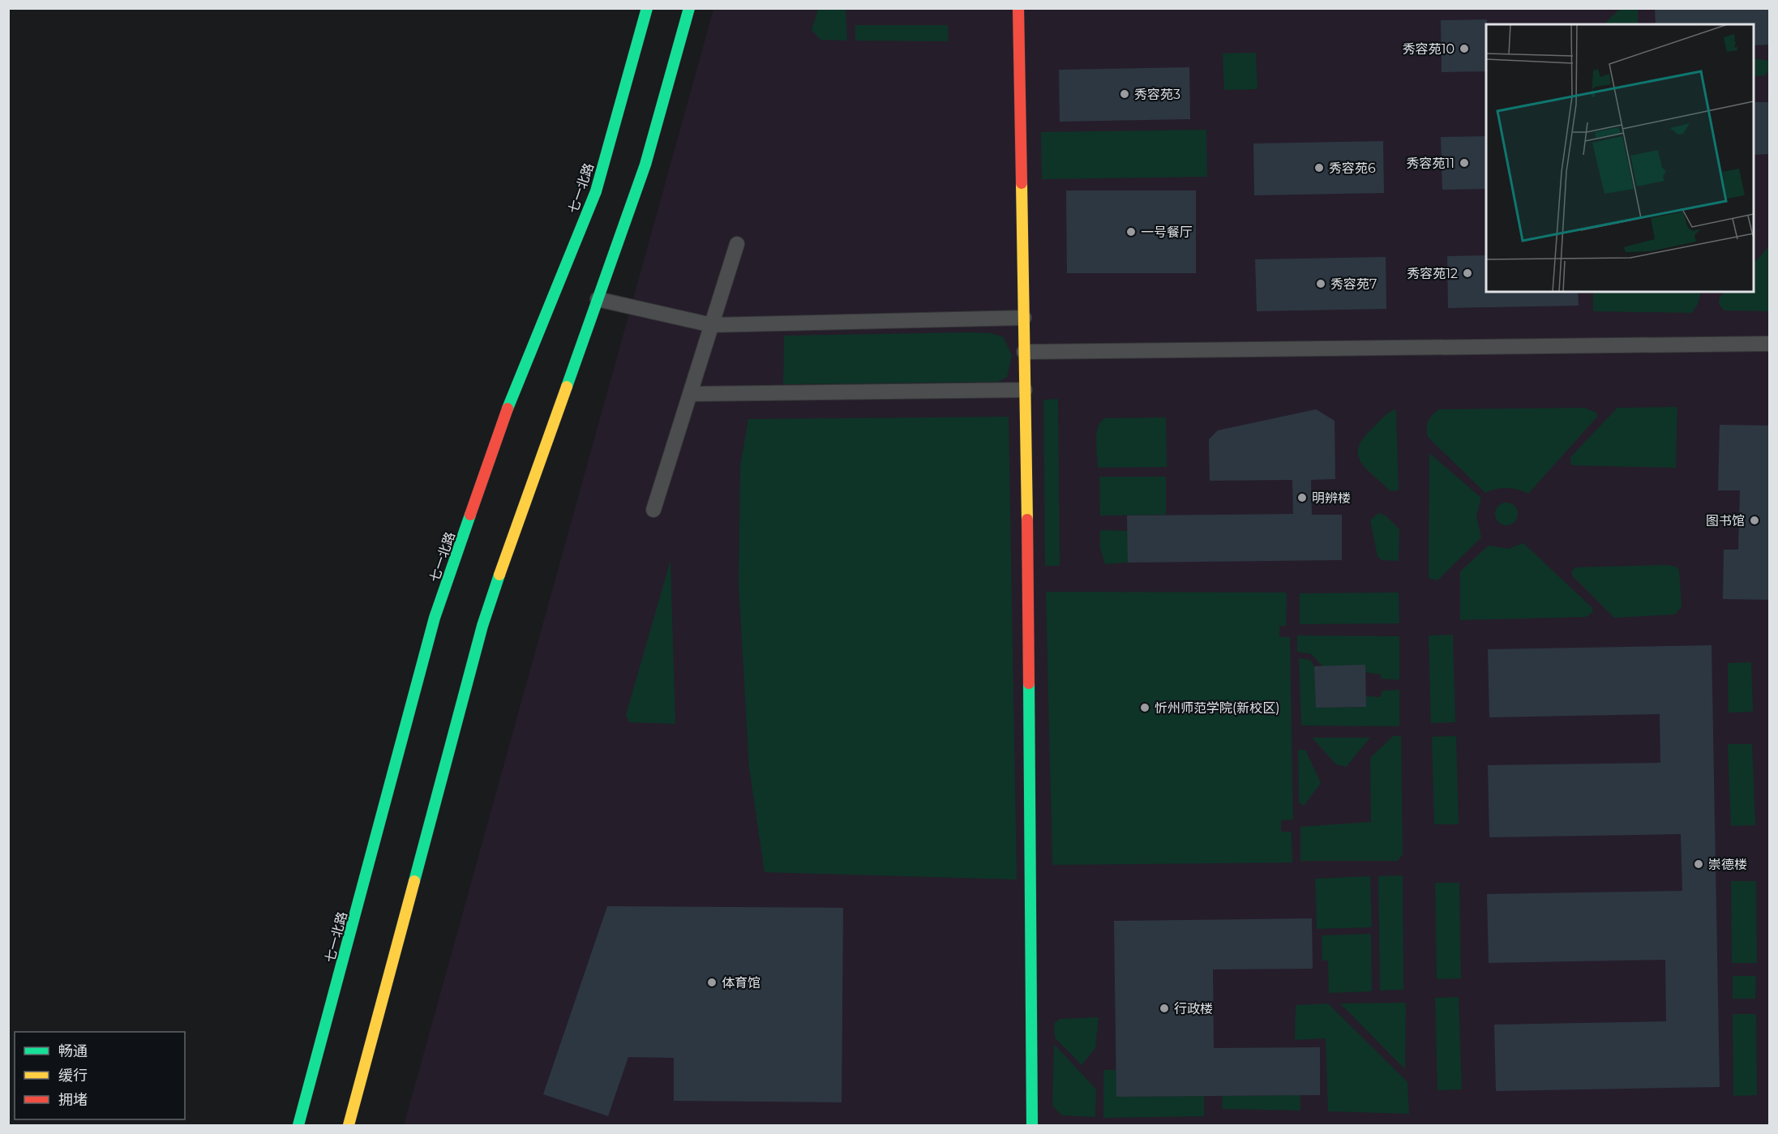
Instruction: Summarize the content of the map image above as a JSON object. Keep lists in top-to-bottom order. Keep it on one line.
{"streets":{"main road":["七一北路"]},"places":["秀容苑10","秀容苑3","秀容苑11","秀容苑6","一号餐厅","秀容苑12","秀容苑7","明辨楼","图书馆","忻州师范学院(新校区)","崇德楼","体育馆","行政楼"],"legend":["畅通","缓行","拥堵"]}
